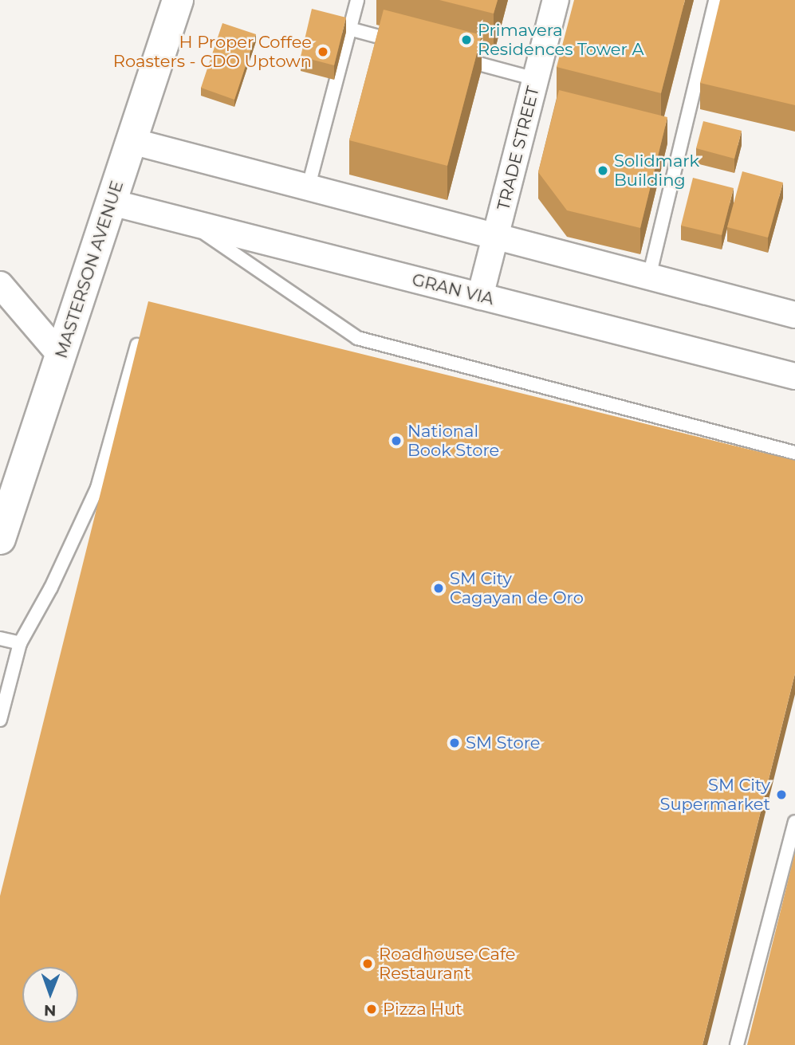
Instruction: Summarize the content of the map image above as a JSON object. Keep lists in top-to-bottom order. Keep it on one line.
{"streets":{"main road":["MASTERSON AVENUE"],"street":["TRADE STREET","GRAN VIA"]},"crossings":[["TRADE STREET","GRAN VIA"],["MASTERSON AVENUE","GRAN VIA"]],"places":["Primavera Residences Tower A","H Proper Coffee Roasters - CDO Uptown","Solidmark Building","National Book Store","SM City Cagayan de Oro","SM Store","SM City Supermarket","Roadhouse Cafe Restaurant","Pizza Hut"],"north":"bottom"}
